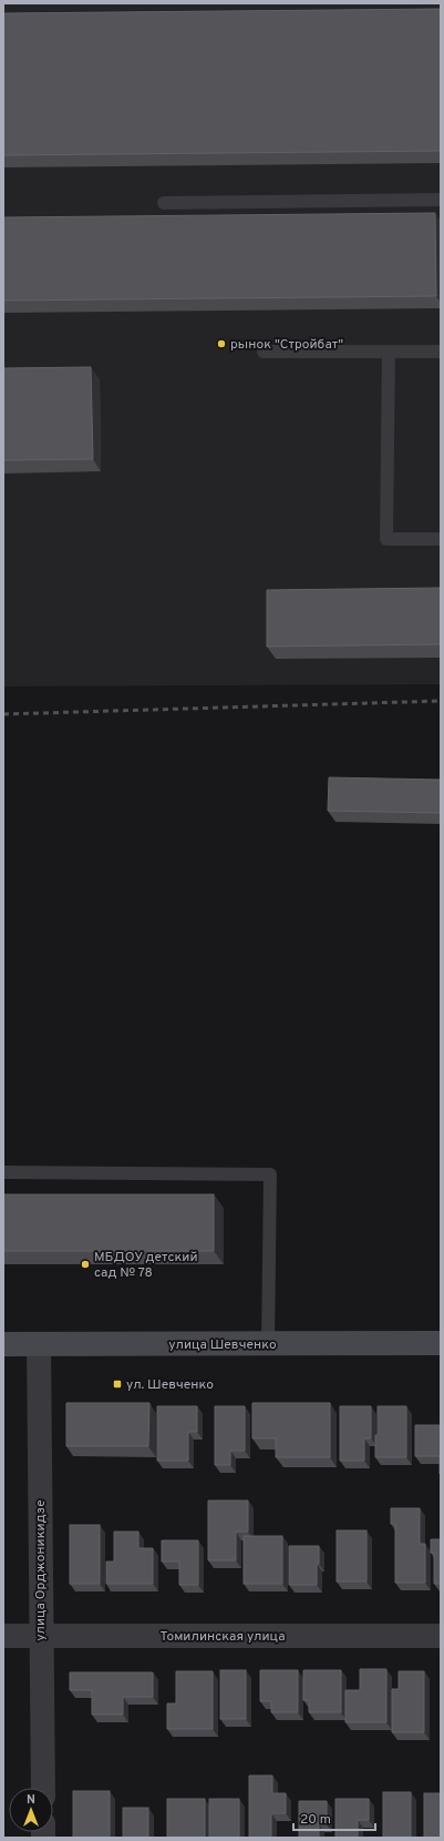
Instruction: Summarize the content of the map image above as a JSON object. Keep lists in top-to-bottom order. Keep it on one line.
{"streets":{"main road":["улица Шевченко"],"street":["улица Орджоникидзе","Томилинская улица"]},"crossings":[["улица Шевченко","улица Орджоникидзе"],["улица Орджоникидзе","Томилинская улица"]],"places":{"other":["рынок \"Стройбат\"","МБДОУ детский сад № 78"],"transit":["ул. Шевченко"]},"scale_bar":"20 m","north":"top"}
